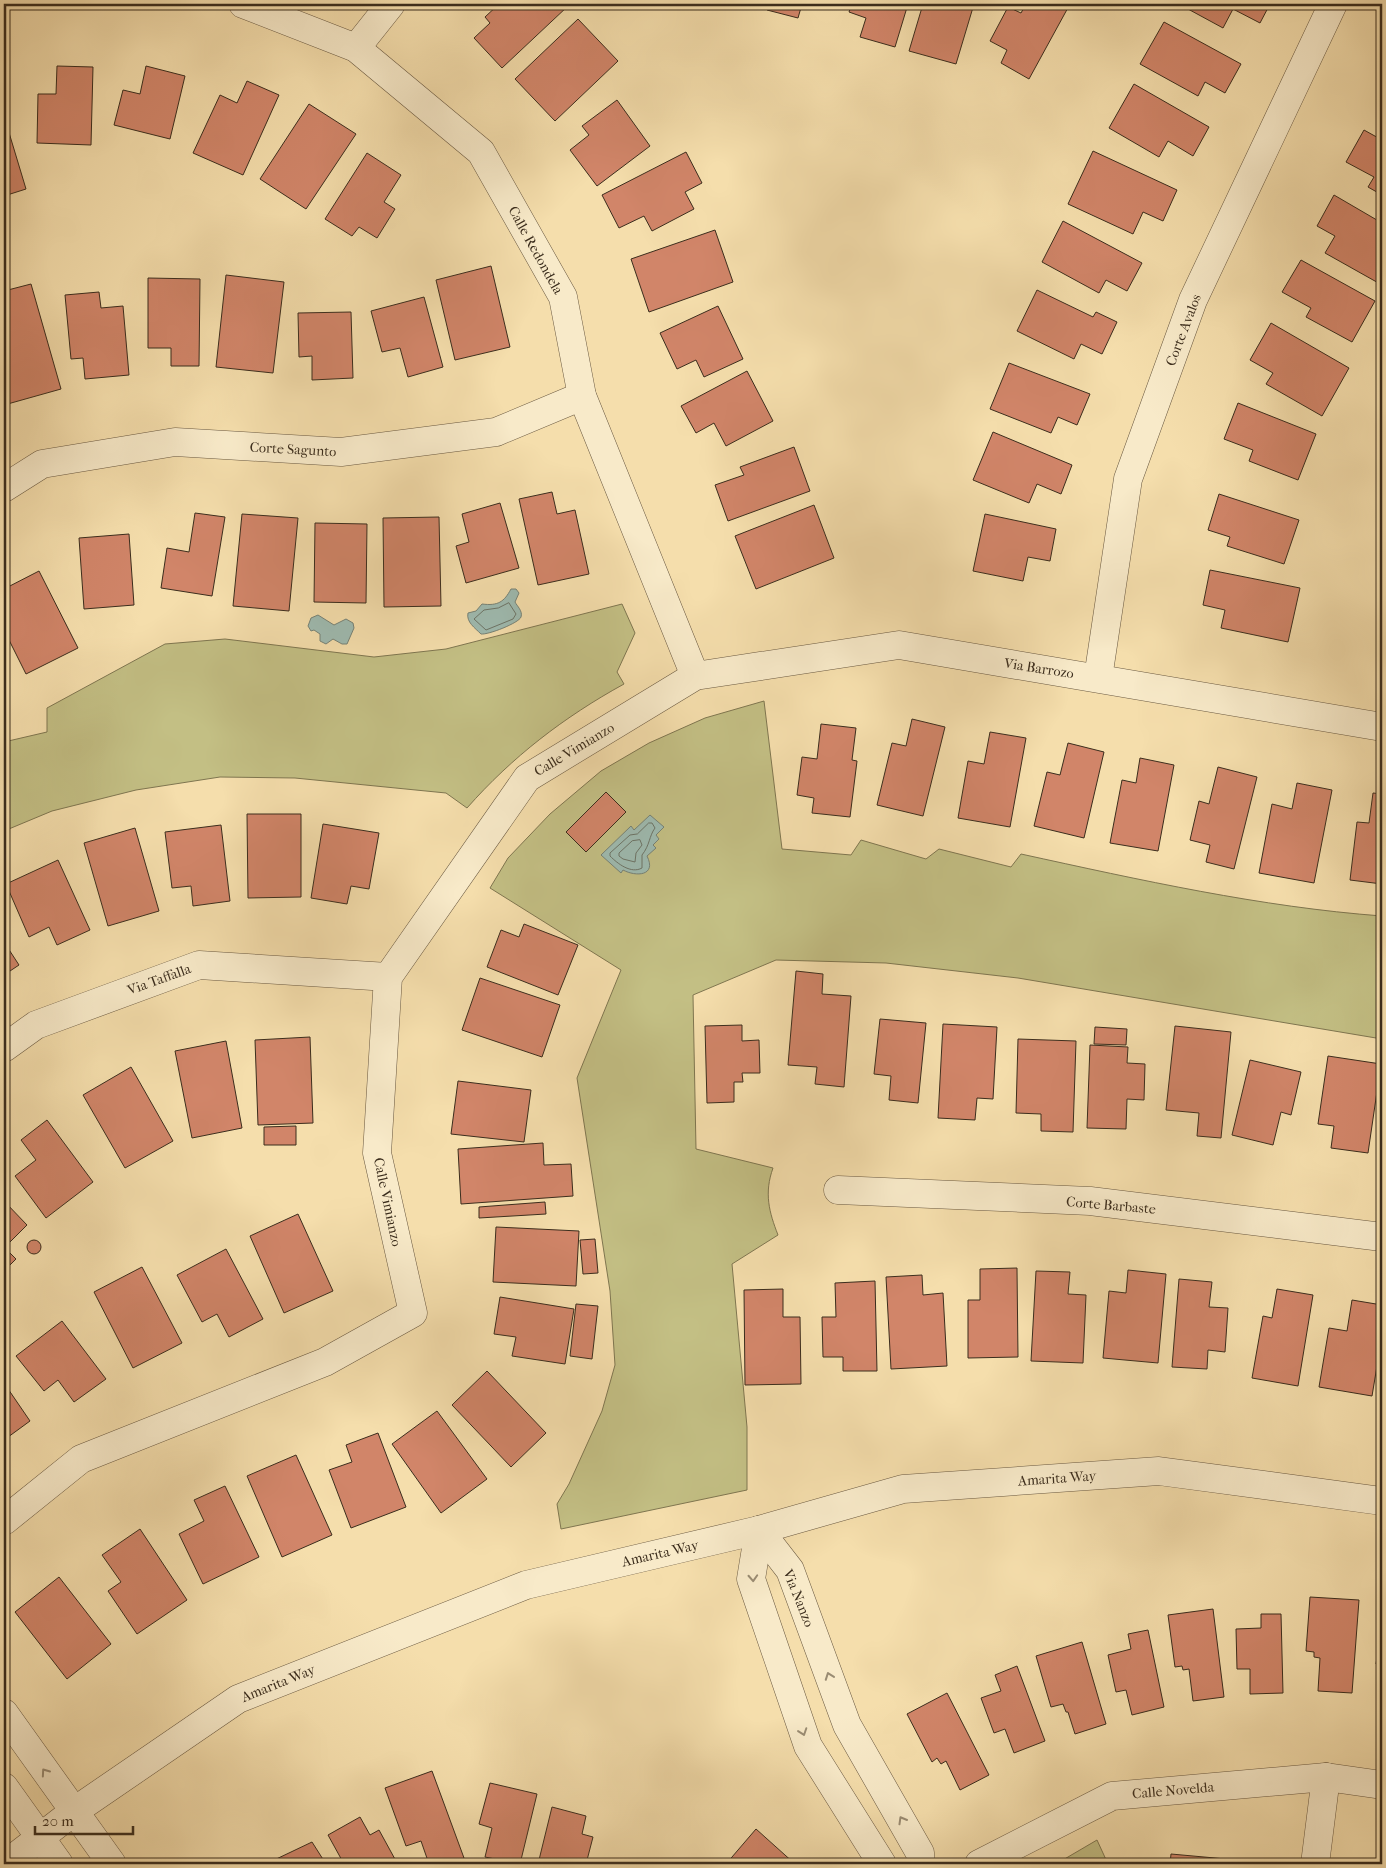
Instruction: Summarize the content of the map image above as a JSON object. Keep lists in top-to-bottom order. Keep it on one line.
{"streets":{"street":["Calle Redondela","Corte Avalos","Corte Sagunto","Via Barrozo","Calle Vimianzo","Via Taffalla","Corte Barbaste","Amarita Way","Via Nanzo","Calle Novelda"]},"crossings":[["Calle Redondela","Corte Sagunto"],["Calle Redondela","Via Barrozo"],["Calle Redondela","Calle Vimianzo"],["Corte Avalos","Via Barrozo"],["Via Barrozo","Calle Vimianzo"],["Calle Vimianzo","Via Taffalla"],["Amarita Way","Via Nanzo"]],"scale_bar":"20 m"}
